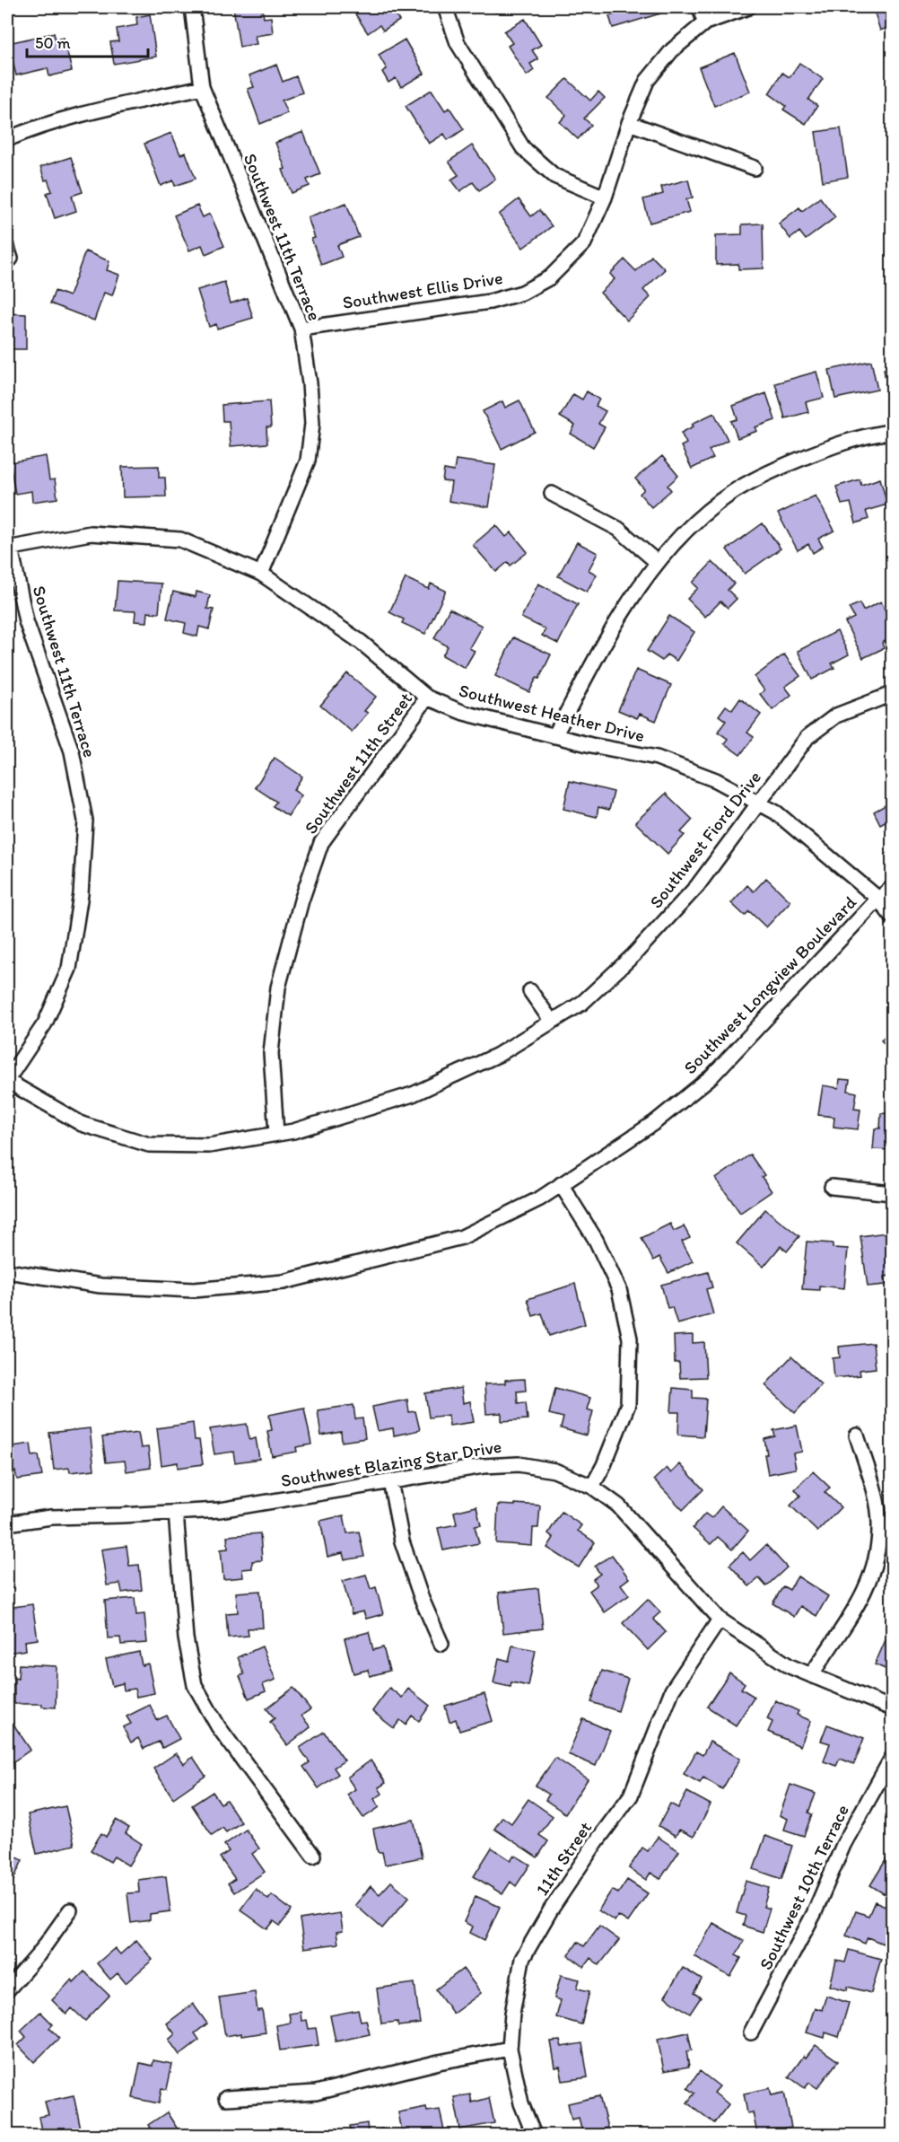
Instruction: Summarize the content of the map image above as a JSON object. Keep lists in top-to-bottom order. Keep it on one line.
{"streets":{"street":["Southwest 11th Terrace","Southwest Ellis Drive","Southwest Heather Drive","Southwest 11th Street","Southwest Fiord Drive","Southwest Longview Boulevard","Southwest Blazing Star Drive","11th Street","Southwest 10th Terrace"]},"crossings":[["Southwest 11th Terrace","Southwest Ellis Drive"],["Southwest 11th Terrace","Southwest Heather Drive"],["Southwest 11th Terrace","Southwest Fiord Drive"],["Southwest Heather Drive","Southwest 11th Street"],["Southwest Heather Drive","Southwest Fiord Drive"],["Southwest Heather Drive","Southwest Longview Boulevard"],["Southwest 11th Street","Southwest Fiord Drive"],["Southwest Blazing Star Drive","11th Street"]],"scale_bar":"50 m"}
